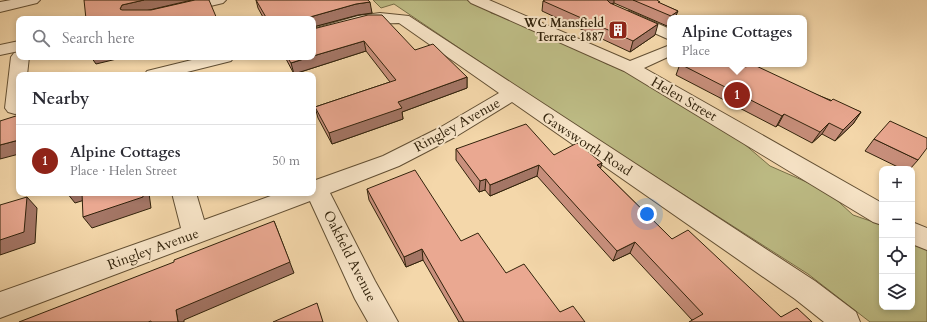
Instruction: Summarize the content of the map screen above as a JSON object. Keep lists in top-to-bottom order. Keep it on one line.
{"streets":{"street":["Helen Street","Ringley Avenue","Gawsworth Road","Oakfield Avenue"]},"crossings":[["Ringley Avenue","Gawsworth Road"]],"places":{"building":["WC Mansfield Terrace 1887"]},"page":{"popup":["Alpine Cottages","Place"],"search":"Search here","heading":"Nearby","pins":"1","list":[{"mark":"1","name":"Alpine Cottages","note":"Place · Helen Street","value":"50 m"}],"map_buttons":["+","−"]}}
